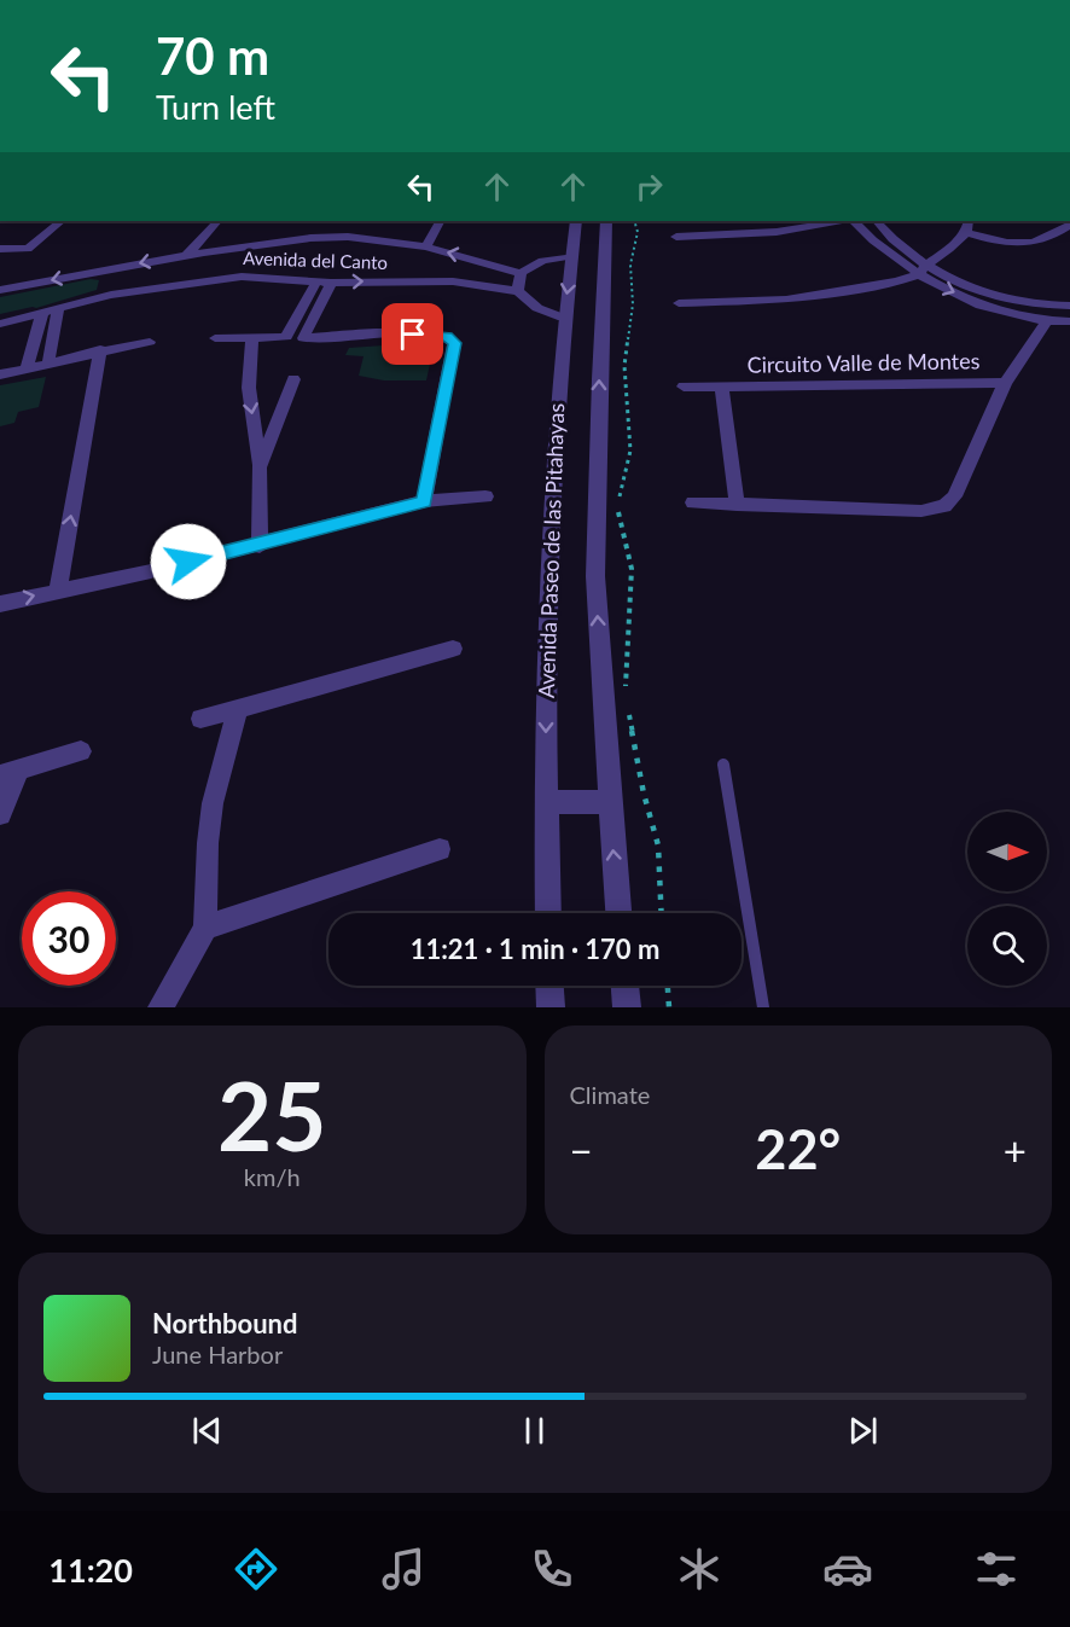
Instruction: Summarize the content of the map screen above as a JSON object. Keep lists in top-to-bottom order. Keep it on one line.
{"streets":{"street":["Avenida del Canto","Circuito Valle de Montes","Avenida Paseo de las Pitahayas"]},"north":"right","page":{"turn":["70 m","Turn left"],"limit":"30","trip":"11:21 · 1 min · 170 m","tile":[["25","km/h"],"Climate"],"heat":["−","22°","+"],"song":["Northbound","June Harbor"],"tabs":"11:20"}}
